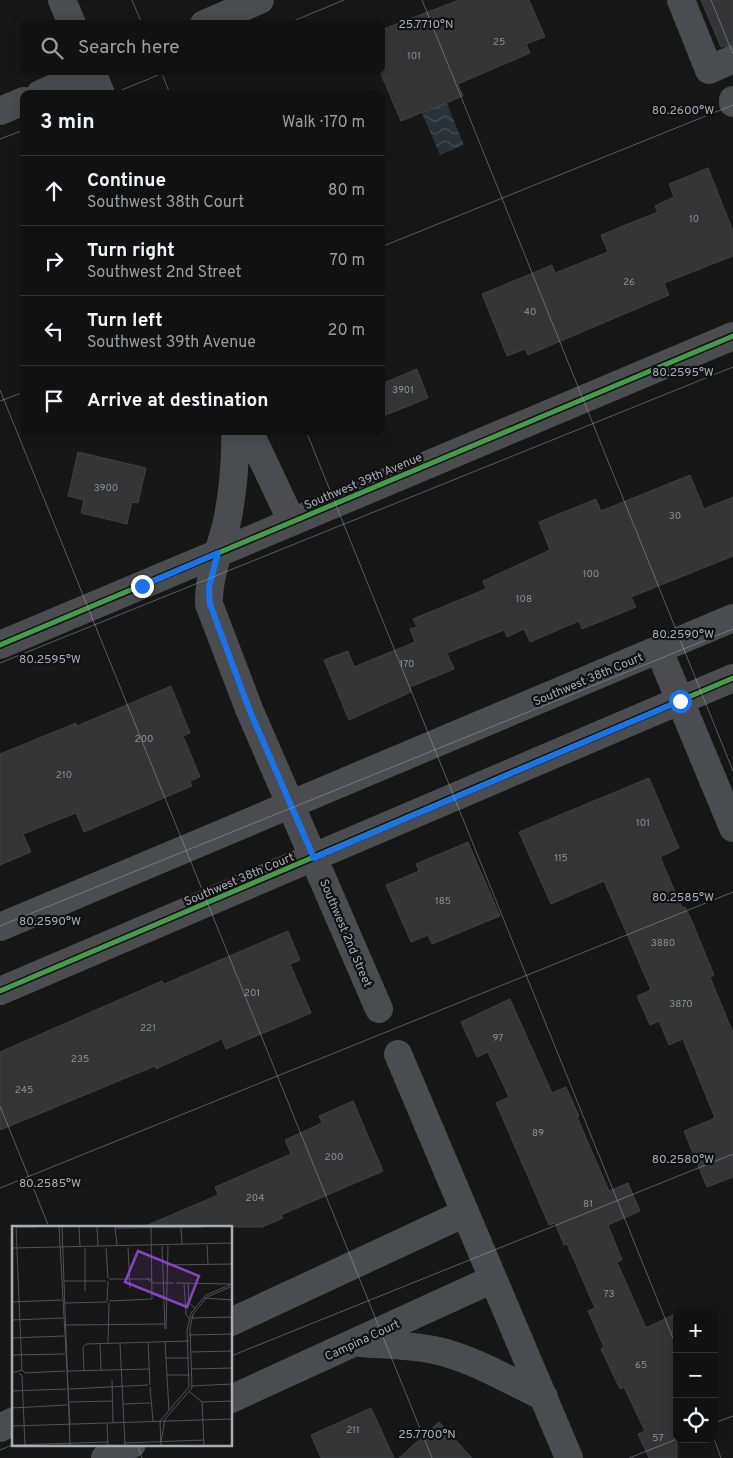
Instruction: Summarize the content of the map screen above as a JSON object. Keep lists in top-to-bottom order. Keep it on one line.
{"streets":{"street":["Southwest 39th Avenue","Southwest 38th Court","Southwest 2nd Street","Campina Court"]},"crossings":[["Southwest 39th Avenue","Southwest 2nd Street"],["Southwest 38th Court","Southwest 2nd Street"]],"house_numbers":["25","101","10","26","40","3901","3900","30","100","108","170","200","210","101","115","185","3880","201","3870","221","97","235","245","89","200","204","81","73","65","211","57"],"page":{"search":"Search here","heading":["3 min","Walk · 170 m"],"list":[["Continue","Southwest 38th Court","80 m"],["Turn right","Southwest 2nd Street","70 m"],["Turn left","Southwest 39th Avenue","20 m"],"Arrive at destination"],"map_buttons":["+","−"]},"coordinates":["25.7710°N","80.2600°W","80.2595°W","80.2590°W","80.2585°W","80.2580°W","25.7700°N"]}
